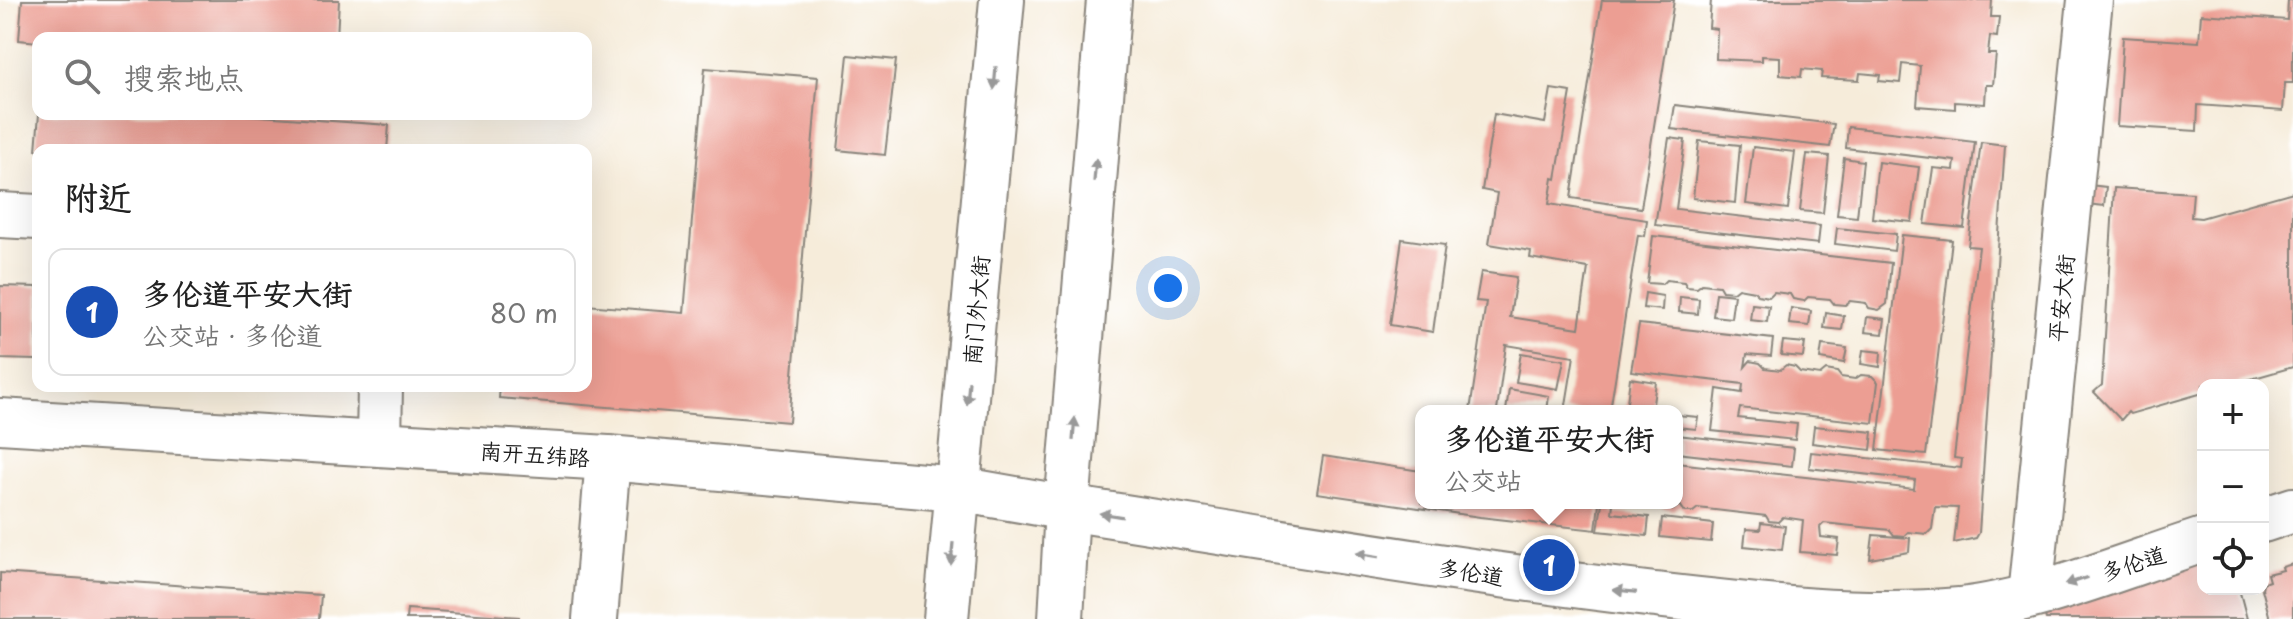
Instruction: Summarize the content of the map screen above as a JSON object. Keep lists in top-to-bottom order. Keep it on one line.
{"streets":{"main road":["平安大街","南门外大街","南开五纬路","多伦道"]},"crossings":[["平安大街","多伦道"],["南门外大街","南开五纬路"],["南开五纬路","多伦道"]],"one_way":["多伦道"],"page":{"search":"搜索地点","heading":"附近","list":[{"mark":"1","name":"多伦道平安大街","note":"公交站 · 多伦道","value":"80 m"}],"map_buttons":["+","−"],"popup":["多伦道平安大街","公交站"],"pins":"1"}}
